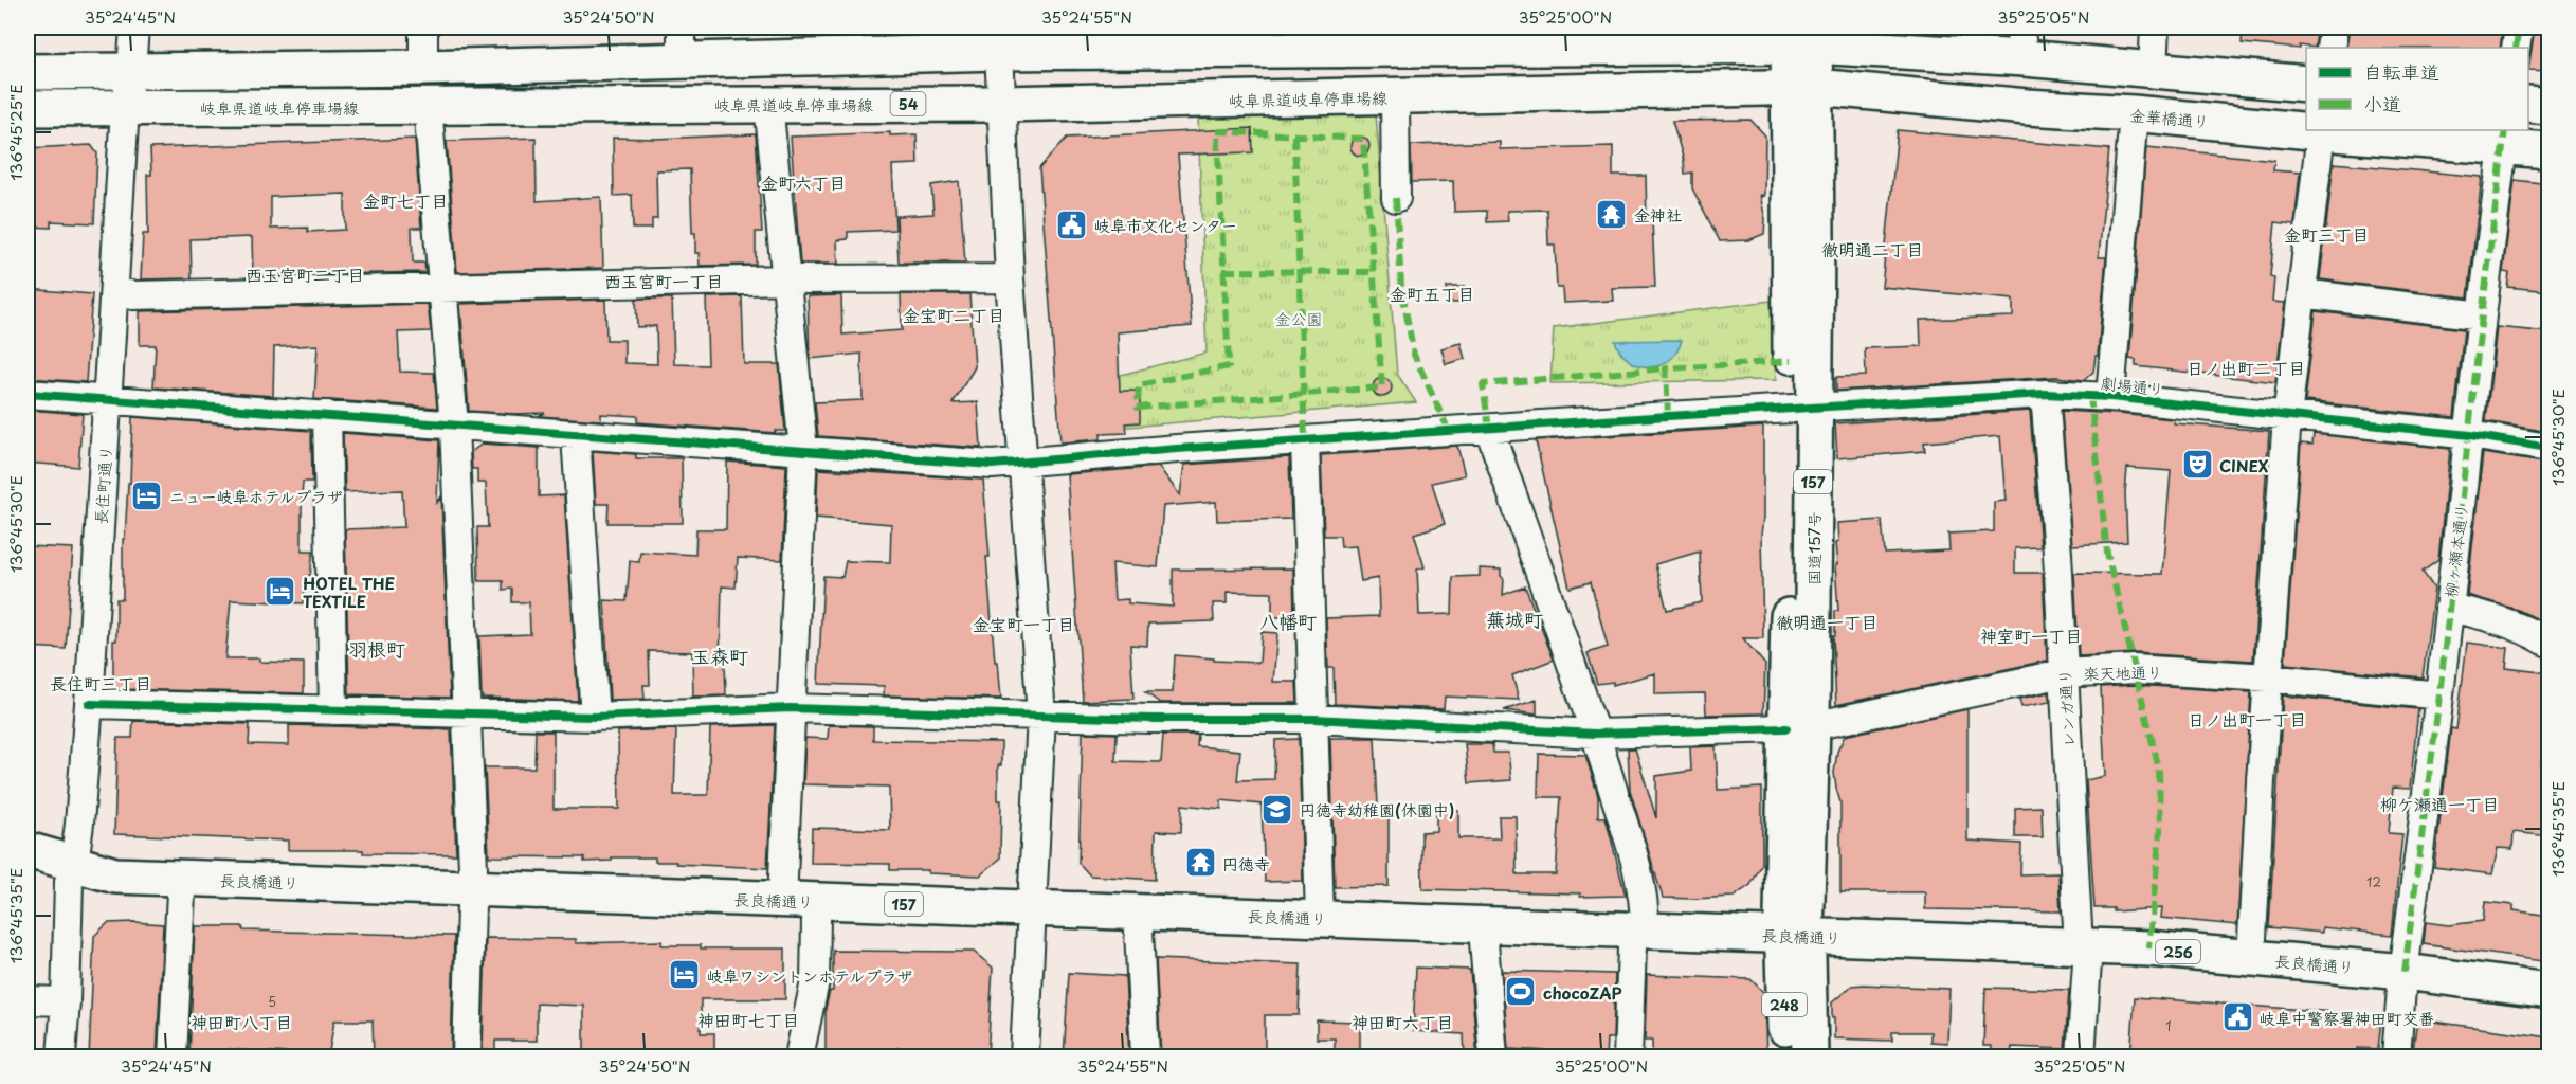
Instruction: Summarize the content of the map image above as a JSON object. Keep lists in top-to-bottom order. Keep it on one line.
{"streets":{"main road":["岐阜県道岐阜停車場線","54","金華橋通り","157","国道157号","長良橋通り","256","248"],"street":["劇場通り","長住町通り","柳ヶ瀬本通り","楽天地通り","レンガ通り"]},"crossings":[["岐阜県道岐阜停車場線","金華橋通り"],["岐阜県道岐阜停車場線","長住町通り"],["岐阜県道岐阜停車場線","国道157号"],["金華橋通り","国道157号"],["金華橋通り","柳ヶ瀬本通り"],["劇場通り","長住町通り"],["劇場通り","国道157号"],["劇場通り","柳ヶ瀬本通り"],["劇場通り","レンガ通り"],["長住町通り","楽天地通り"],["長住町通り","長良橋通り"],["国道157号","楽天地通り"],["国道157号","長良橋通り"],["国道157号","248"],["柳ヶ瀬本通り","楽天地通り"],["柳ヶ瀬本通り","長良橋通り"],["楽天地通り","レンガ通り"],["レンガ通り","長良橋通り"],["長良橋通り","248"]],"districts":["金町六丁目","金町七丁目","金町三丁目","徹明通二丁目","西玉宮町二丁目","西玉宮町一丁目","金町五丁目","金宝町二丁目","日ノ出町二丁目","蕪城町","八幡町","徹明通一丁目","金宝町一丁目","神室町一丁目","羽根町","玉森町","長住町三丁目","日ノ出町一丁目","柳ケ瀬通一丁目","神田町七丁目","神田町八丁目","神田町六丁目"],"parks":["金公園"],"places":{"temple":["金神社","円徳寺"],"public building":["岐阜市文化センター","岐阜中警察署神田町交番"],"theatre":["CINEX"],"hotel":["ニュー岐阜ホテルプラザ","HOTEL THE TEXTILE","岐阜ワシントンホテルプラザ"],"school or university":["円徳寺幼稚園(休園中)"],"sports":["chocoZAP"]},"house_numbers":["12","5","1"],"legend":["自転車道","小道"],"coordinates":["35°24'45\"N","35°24'50\"N","35°24'55\"N","35°25'00\"N","35°25'05\"N","136°45'25\"E","136°45'30\"E","136°45'35\"E"]}
